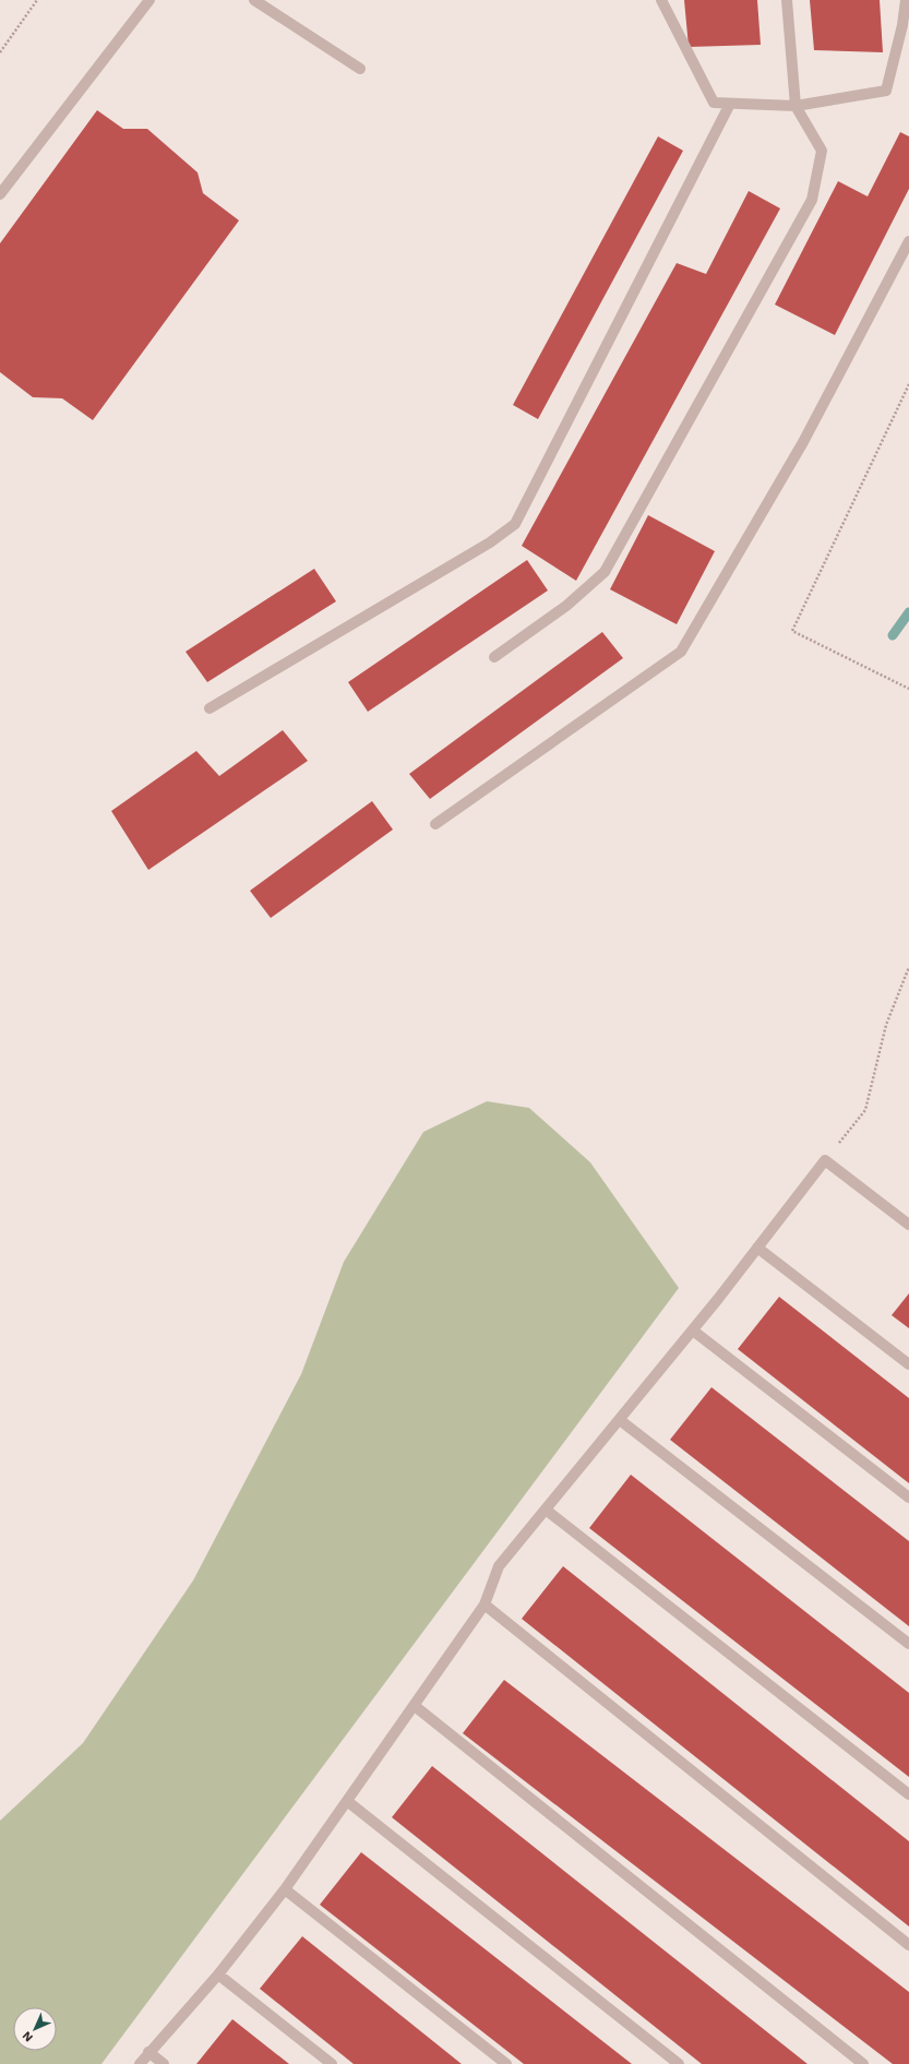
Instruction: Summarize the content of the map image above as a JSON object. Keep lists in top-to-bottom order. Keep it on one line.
{"north":"bottom left"}
